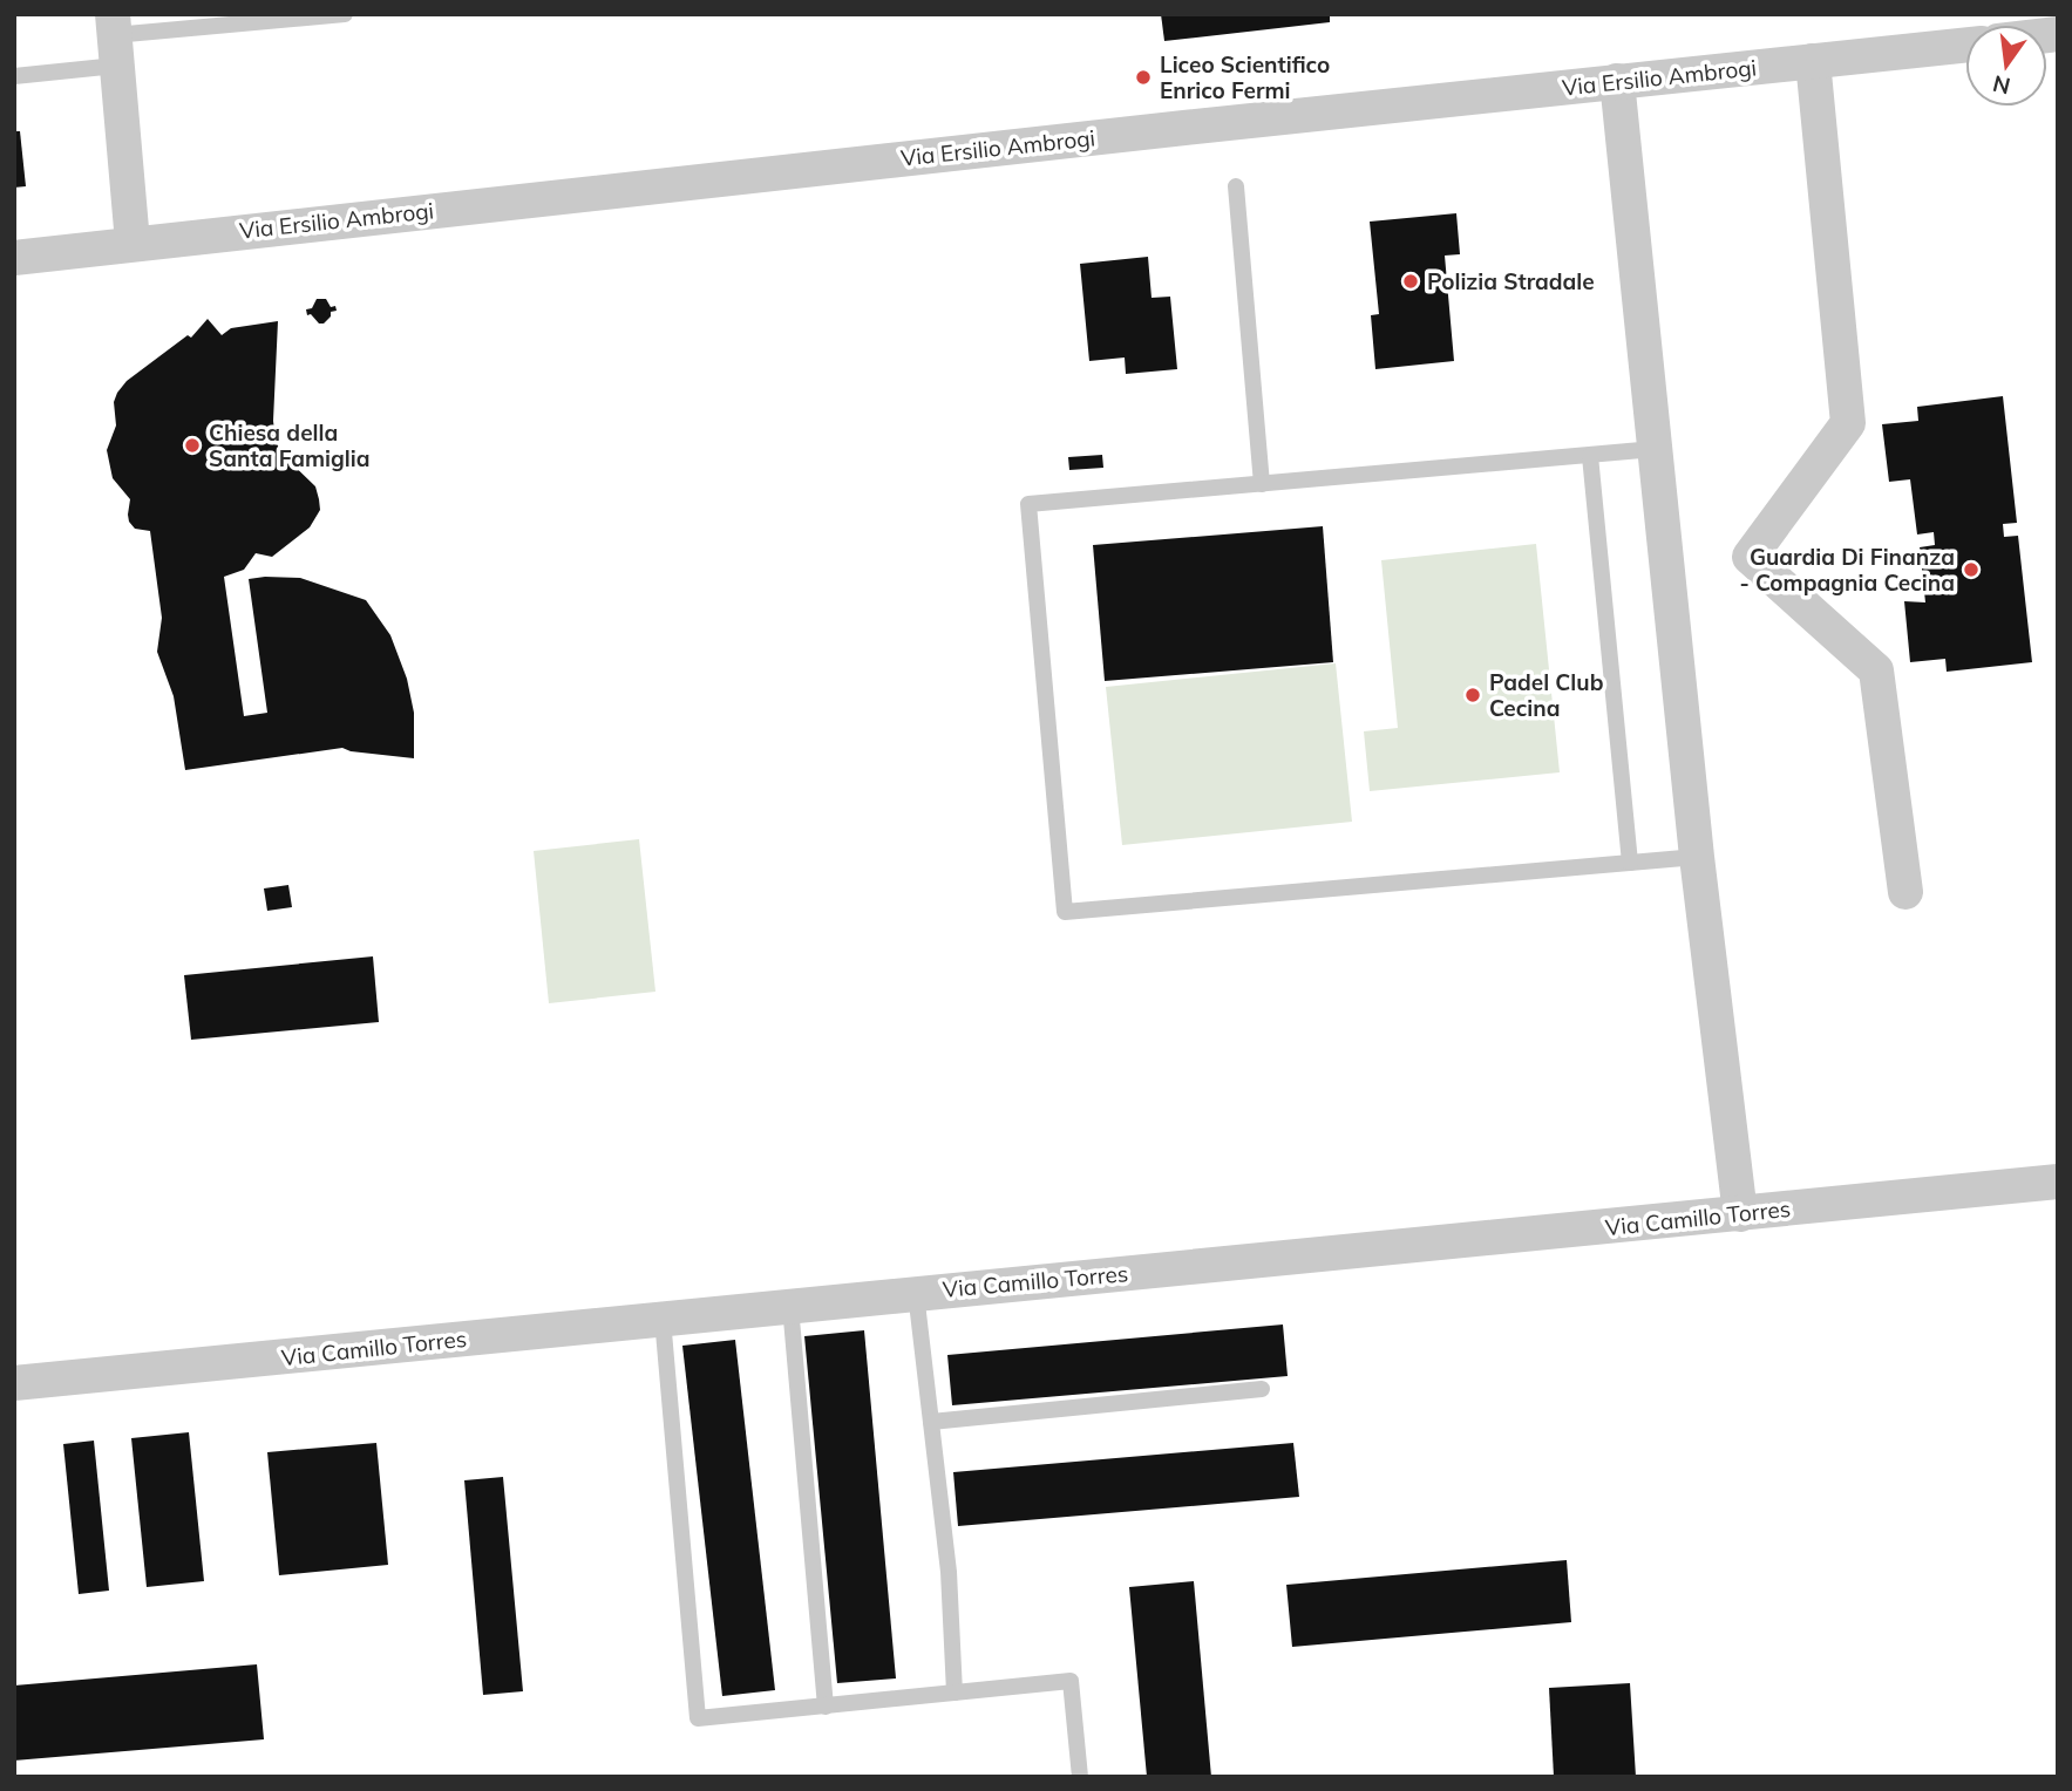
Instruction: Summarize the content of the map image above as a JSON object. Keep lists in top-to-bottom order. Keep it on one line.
{"streets":{"street":["Via Ersilio Ambrogi","Via Camillo Torres"]},"places":["Liceo Scientifico Enrico Fermi","Polizia Stradale","Chiesa della Santa Famiglia","Guardia Di Finanza - Compagnia Cecina","Padel Club Cecina"],"north":"bottom"}
